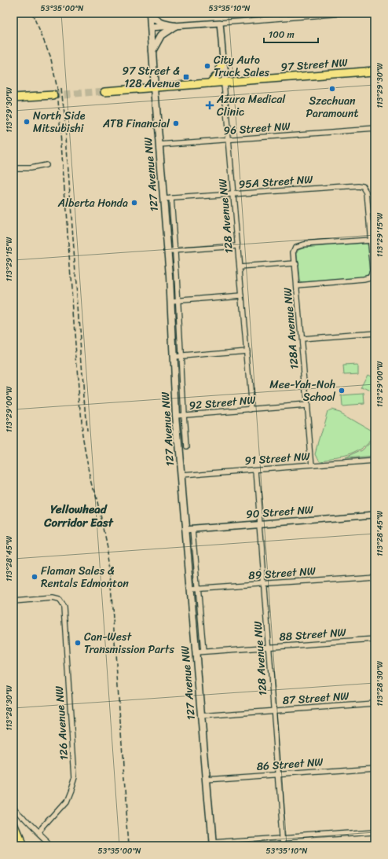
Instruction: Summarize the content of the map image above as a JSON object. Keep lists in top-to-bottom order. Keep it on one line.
{"streets":{"main road":["97 Street NW","127 Avenue NW"],"street":["96 Street NW","95A Street NW","128 Avenue NW","128A Avenue NW","92 Street NW","91 Street NW","90 Street NW","89 Street NW","88 Street NW","87 Street NW","126 Avenue NW","86 Street NW"]},"crossings":[["97 Street NW","127 Avenue NW"],["97 Street NW","128 Avenue NW"],["96 Street NW","127 Avenue NW"],["96 Street NW","128 Avenue NW"],["127 Avenue NW","95A Street NW"],["127 Avenue NW","128 Avenue NW"],["127 Avenue NW","92 Street NW"],["127 Avenue NW","91 Street NW"],["127 Avenue NW","90 Street NW"],["127 Avenue NW","89 Street NW"],["127 Avenue NW","88 Street NW"],["127 Avenue NW","87 Street NW"],["127 Avenue NW","86 Street NW"],["95A Street NW","128 Avenue NW"],["95A Street NW","128A Avenue NW"],["128 Avenue NW","92 Street NW"],["128 Avenue NW","91 Street NW"],["128 Avenue NW","90 Street NW"],["128 Avenue NW","89 Street NW"],["128 Avenue NW","88 Street NW"],["128 Avenue NW","87 Street NW"],["128 Avenue NW","86 Street NW"],["128A Avenue NW","92 Street NW"],["128A Avenue NW","91 Street NW"]],"districts":["Yellowhead Corridor East"],"places":{"other":["City Auto Truck Sales","Szechuan Paramount","North Side Mitsubishi","ATB Financial","Alberta Honda","Mee-Yah-Noh School","Flaman Sales & Rentals Edmonton","Can-West Transmission Parts"],"transit":["97 Street & 128 Avenue"],"health":["Azura Medical Clinic"]},"scale_bar":"100 m","coordinates":["53°35'00\"N","53°35'10\"N","113°29'30\"W","113°29'15\"W","113°29'00\"W","113°28'45\"W","113°28'30\"W"]}
